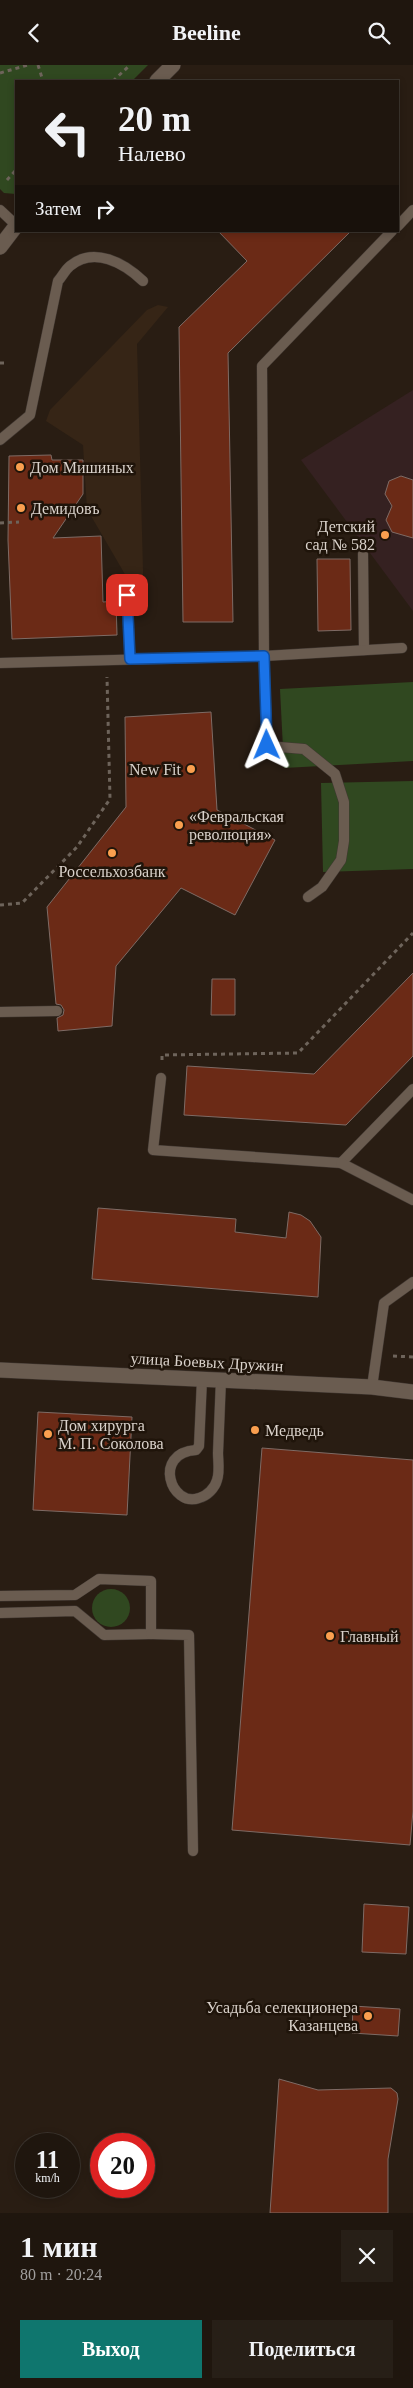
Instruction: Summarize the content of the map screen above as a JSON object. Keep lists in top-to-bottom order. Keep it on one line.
{"streets":{"street":["улица Боевых Дружин"]},"places":["Дом Мишиных","Демидовъ","Детский сад № 582","New Fit","«Февральская революция»","Россельхозбанк","Медведь","Дом хирурга М. П. Соколова","Главный","Усадьба селекционера Казанцева"],"page":{"header":"Beeline","turn":["20 m","Налево"],"then":"Затем","speed":"11 km/h","limit":"20","heading":["1 мин","80 m · 20:24"],"buttons":["Выход","Поделиться"]}}
